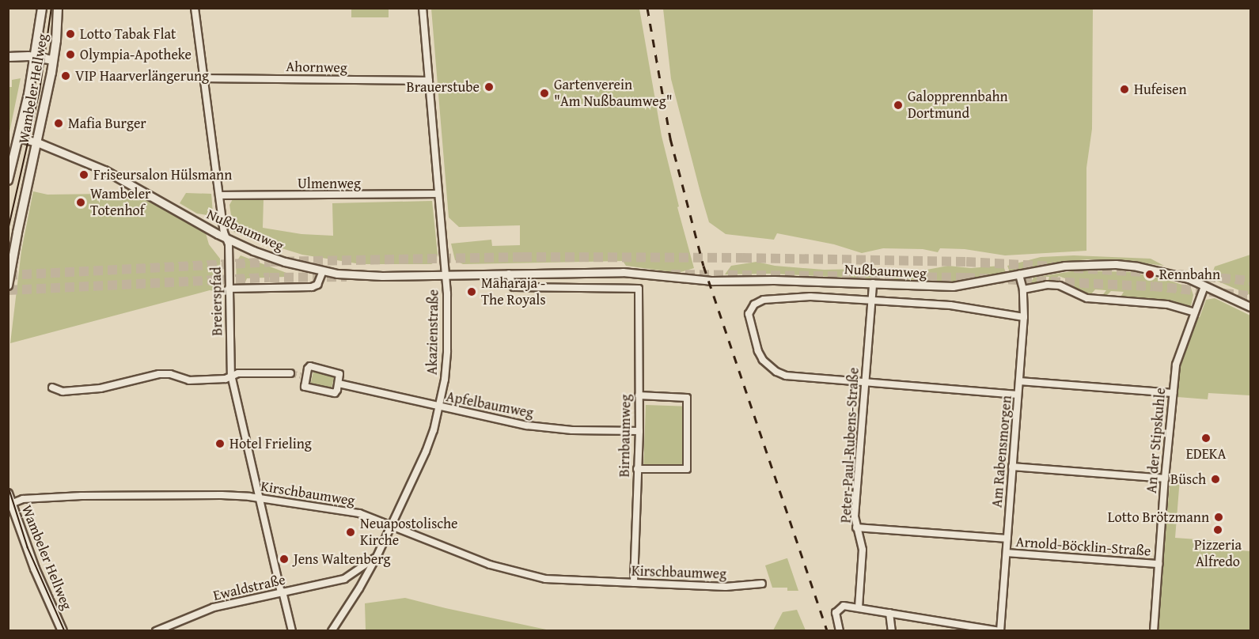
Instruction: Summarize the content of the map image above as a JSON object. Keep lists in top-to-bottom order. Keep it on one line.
{"streets":{"main road":["Wambeler Hellweg"],"street":["Ahornweg","Ulmenweg","Nußbaumweg","Breierspfad","Akazienstraße","Apfelbaumweg","Birnbaumweg","An der Stipskuhle","Peter-Paul-Rubens-Straße","Am Rabensmorgen","Kirschbaumweg","Arnold-Böcklin-Straße","Ewaldstraße"]},"crossings":[["Ahornweg","Breierspfad"],["Ahornweg","Akazienstraße"],["Wambeler Hellweg","Nußbaumweg"],["Wambeler Hellweg","Kirschbaumweg"],["Ulmenweg","Breierspfad"],["Ulmenweg","Akazienstraße"],["Nußbaumweg","Breierspfad"],["Nußbaumweg","Akazienstraße"],["Nußbaumweg","Birnbaumweg"],["Nußbaumweg","An der Stipskuhle"],["Nußbaumweg","Peter-Paul-Rubens-Straße"],["Nußbaumweg","Am Rabensmorgen"],["Breierspfad","Kirschbaumweg"],["Breierspfad","Ewaldstraße"],["Akazienstraße","Apfelbaumweg"],["Akazienstraße","Kirschbaumweg"],["Akazienstraße","Ewaldstraße"],["Apfelbaumweg","Birnbaumweg"],["Birnbaumweg","Kirschbaumweg"],["An der Stipskuhle","Arnold-Böcklin-Straße"],["Peter-Paul-Rubens-Straße","Arnold-Böcklin-Straße"],["Am Rabensmorgen","Arnold-Böcklin-Straße"]],"places":["Lotto Tabak Flat","Olympia-Apotheke","VIP Haarverlängerung","Brauerstube","Hufeisen","Gartenverein \"Am Nußbaumweg\"","Galopprennbahn Dortmund","Mafia Burger","Friseursalon Hülsmann","Wambeler Totenhof","Rennbahn","Maharaja - The Royals","EDEKA","Hotel Frieling","Büsch","Lotto Brötzmann","Pizzeria Alfredo","Neuapostolische Kirche","Jens Waltenberg"]}
